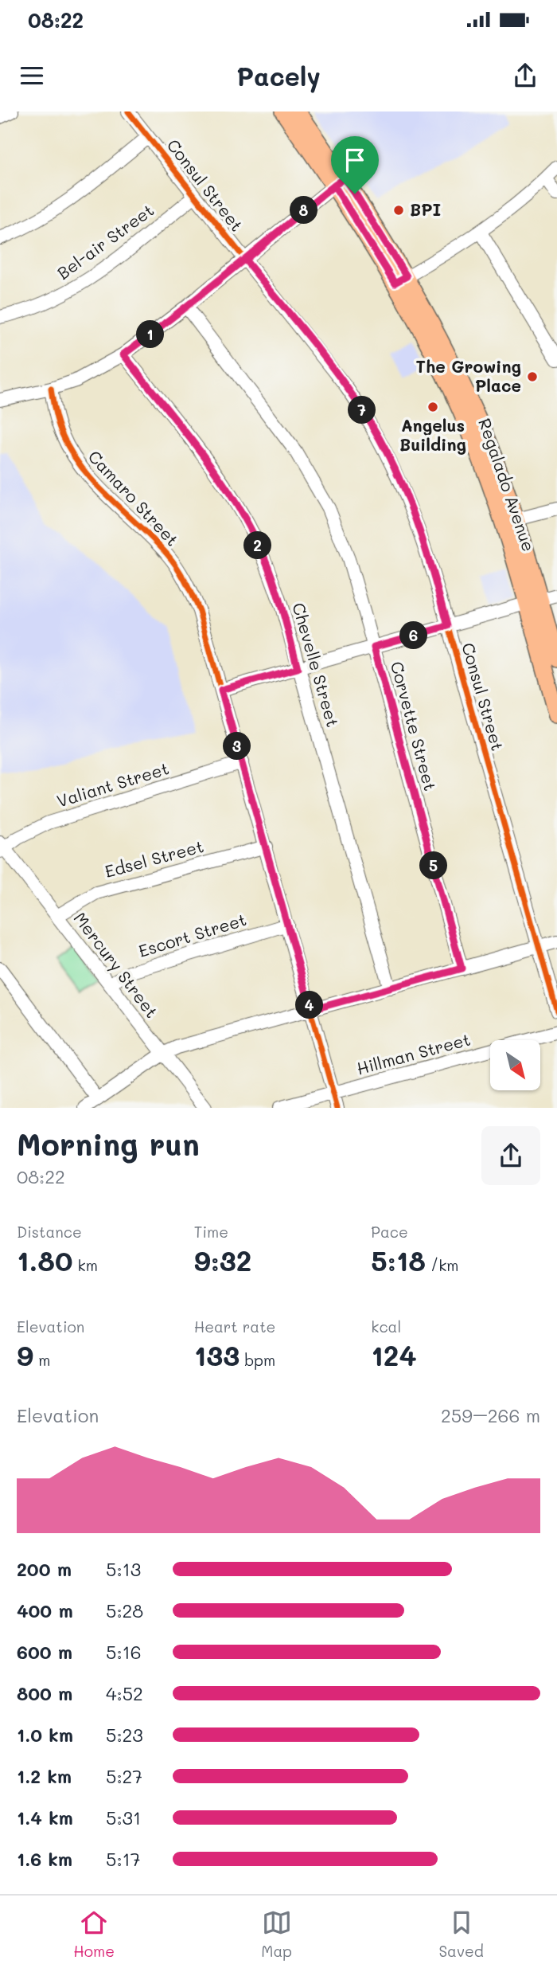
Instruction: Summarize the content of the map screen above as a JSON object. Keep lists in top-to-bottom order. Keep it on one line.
{"streets":{"main road":["Regalado Avenue"],"street":["Consul Street","Bel-air Street","Camaro Street","Chevelle Street","Corvette Street","Valiant Street","Edsel Street","Escort Street","Mercury Street","Hillman Street"]},"crossings":[["Consul Street","Bel-air Street"],["Camaro Street","Valiant Street"],["Camaro Street","Edsel Street"],["Camaro Street","Escort Street"],["Camaro Street","Hillman Street"],["Valiant Street","Mercury Street"],["Edsel Street","Mercury Street"],["Escort Street","Mercury Street"]],"places":["BPI","The Growing Place","Angelus Building"],"north":"bottom right","page":{"status":"08:22","header":"Pacely","pins":["8","1","7","2","6","3","5","4"],"heading":["Morning run","08:22"],"stats":[["Distance","1.80 km"],["Time","9:32"],["Pace","5:18 /km"],["Elevation","9 m"],["Heart rate","133 bpm"],["kcal","124"]],"chart":["Elevation","259–266 m"],"list":[{"name":"200 m","note":"5:13"},{"name":"400 m","note":"5:28"},{"name":"600 m","note":"5:16"},{"name":"800 m","note":"4:52"},{"name":"1.0 km","note":"5:23"},{"name":"1.2 km","note":"5:27"},{"name":"1.4 km","note":"5:31"},{"name":"1.6 km","note":"5:17"}],"tabs":["Home","Map","Saved"]}}
